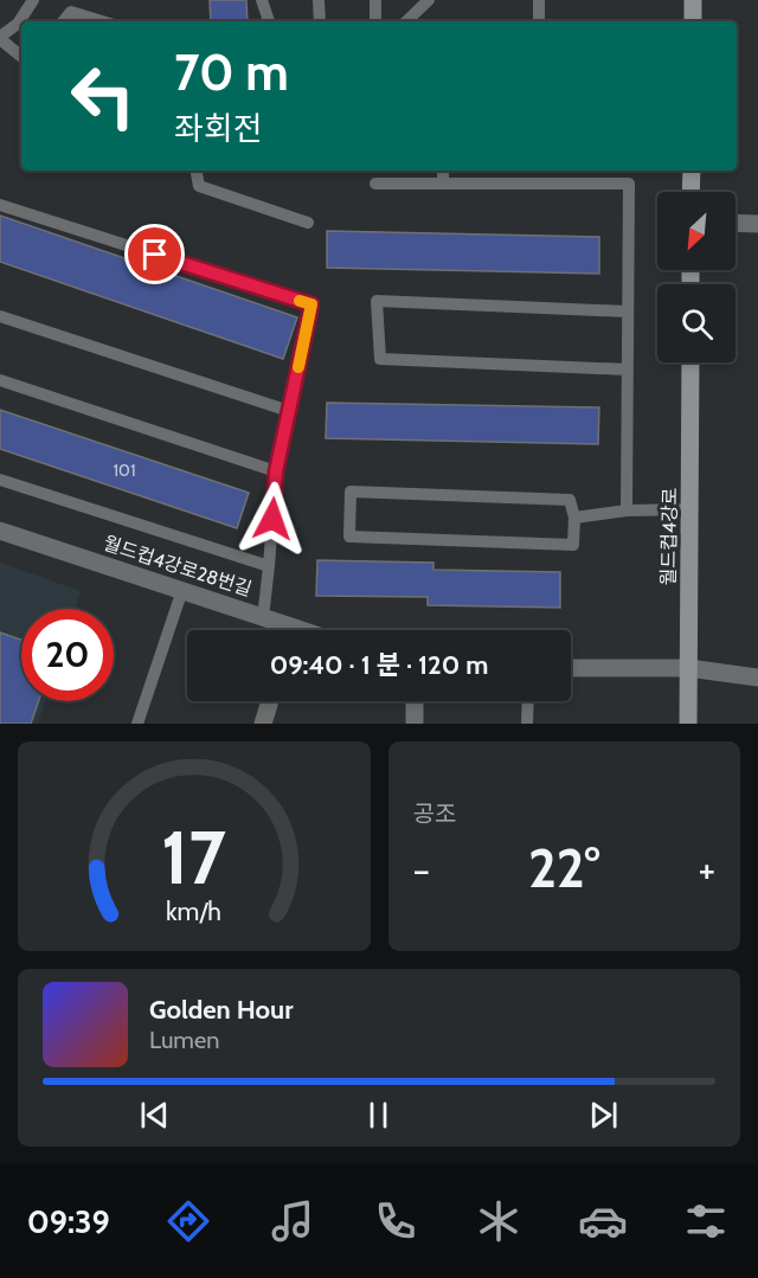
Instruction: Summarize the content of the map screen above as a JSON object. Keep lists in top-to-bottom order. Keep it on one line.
{"streets":{"street":["월드컵4강로","월드컵4강로28번길"]},"house_numbers":["101"],"north":"bottom left","page":{"turn":["70 m","좌회전"],"limit":"20","trip":"09:40 · 1 분 · 120 m","tile":"공조","heat":["−","22°","+"],"song":["Golden Hour","Lumen"],"tabs":"09:39","gauge":["17","km/h"]}}
